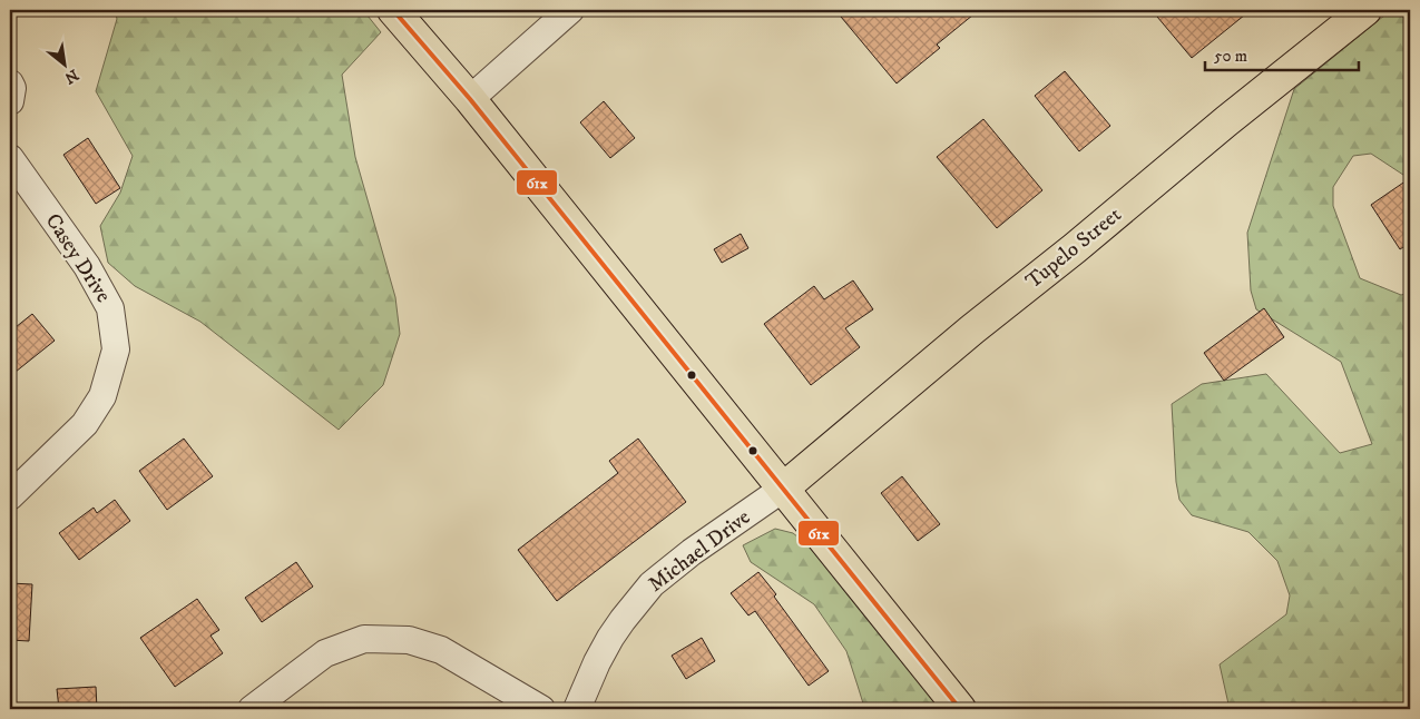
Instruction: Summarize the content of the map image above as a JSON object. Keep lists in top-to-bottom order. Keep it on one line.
{"streets":{"main road":["Tupelo Street"],"street":["Casey Drive","Michael Drive"]},"crossings":[["Tupelo Street","Michael Drive"]],"lines":["transit line 61x"],"scale_bar":"50 m","north":"bottom right"}
